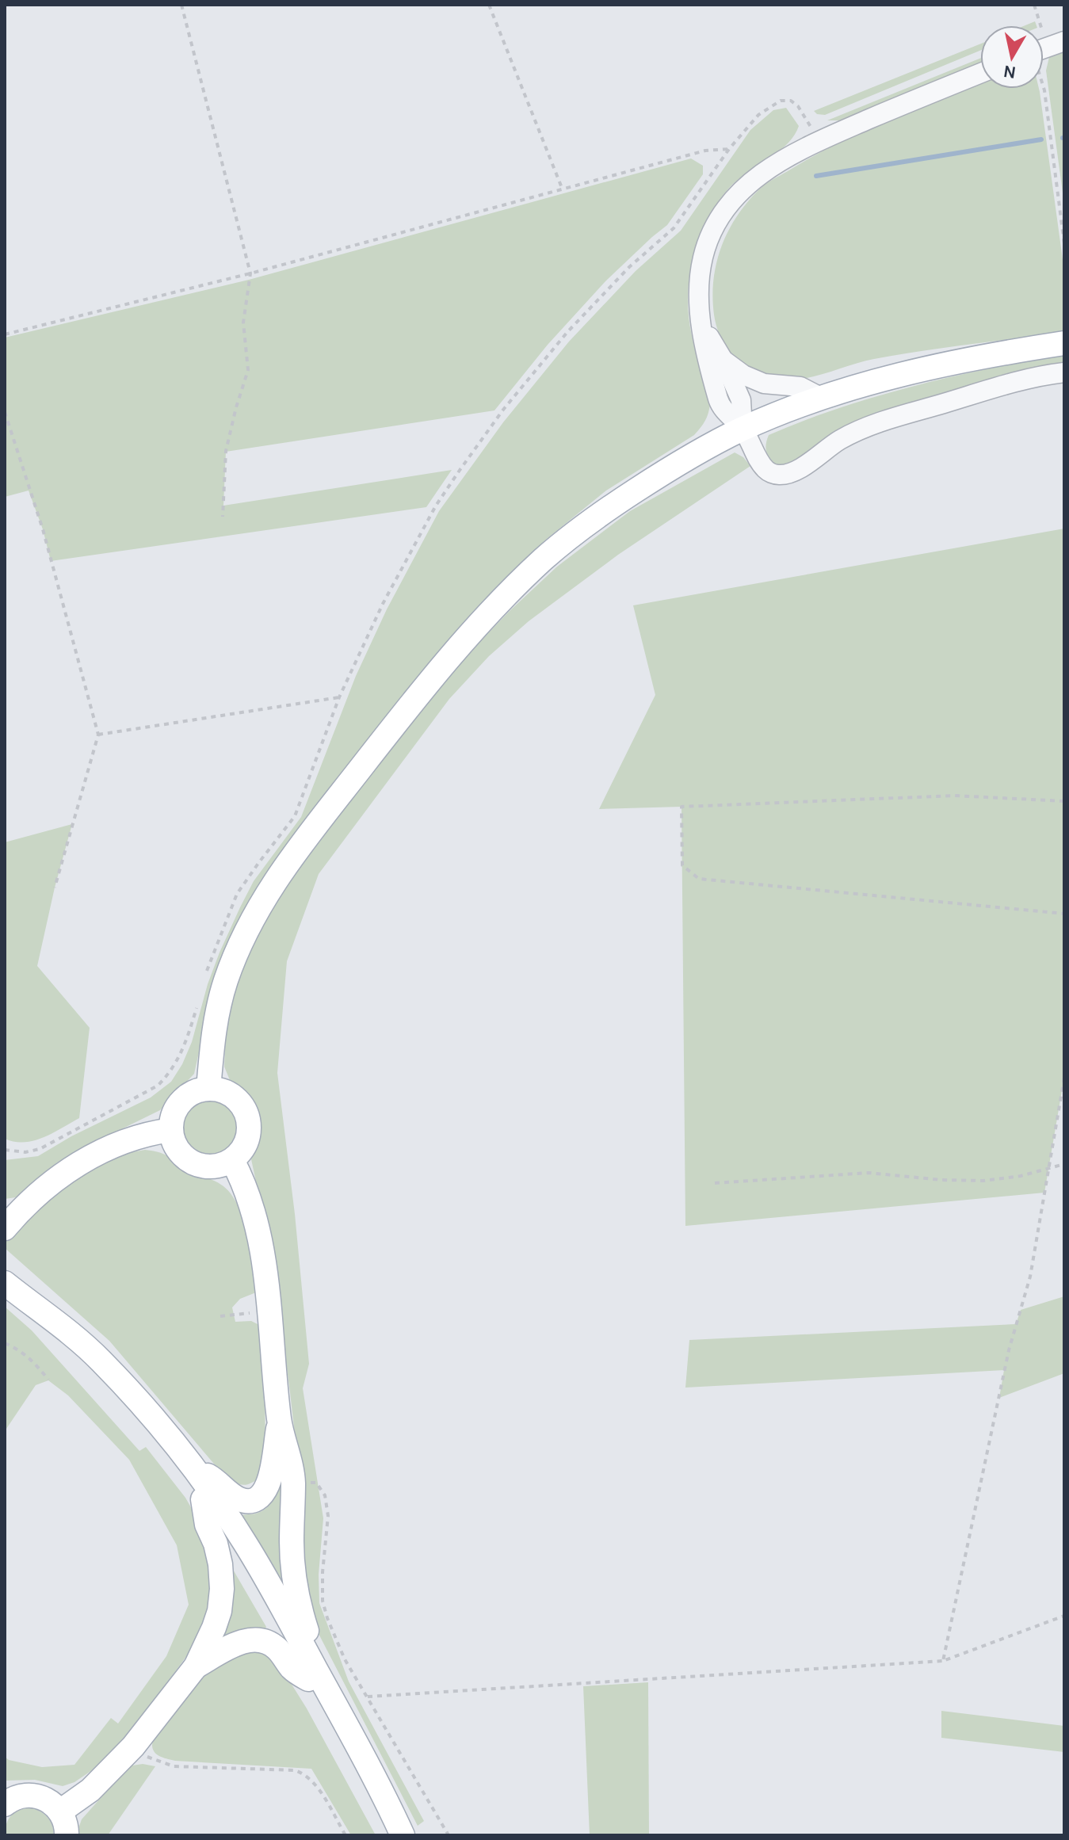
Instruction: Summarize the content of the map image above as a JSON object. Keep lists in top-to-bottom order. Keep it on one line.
{"north":"bottom"}
